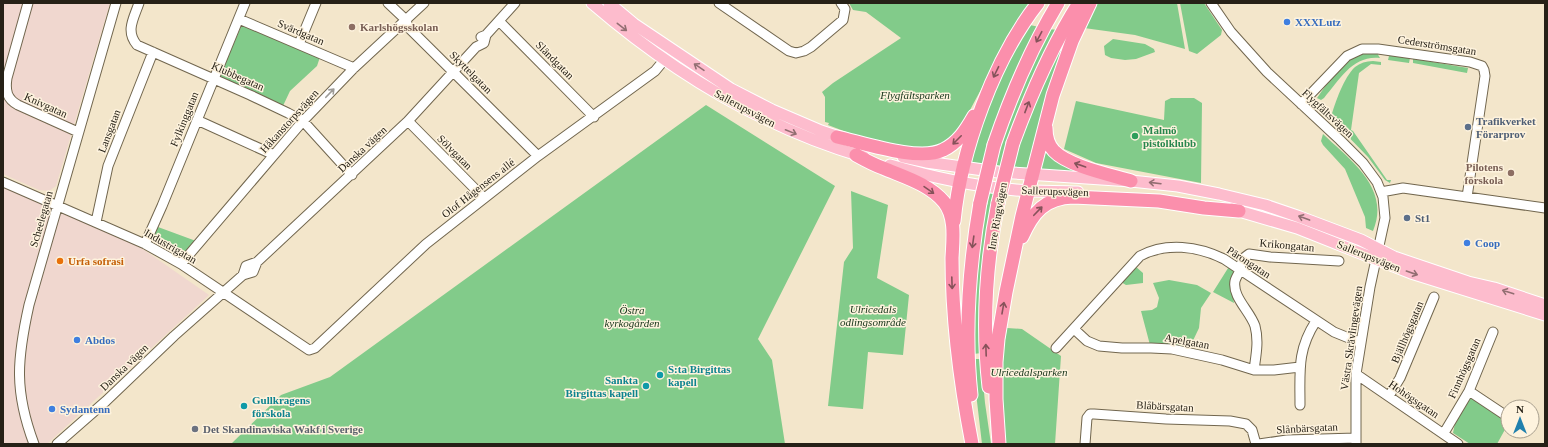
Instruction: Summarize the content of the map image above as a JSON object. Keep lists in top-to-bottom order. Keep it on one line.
{"streets":{"highway":["Inre Ringvägen"],"main road":["Sallerupsvägen"],"street":["Svärdgatan","Cederströmsgatan","Sländgatan","Skyttelgatan","Klubbegatan","Knivgatan","Flygfältsvägen","Fylkinggatan","Håkanstorpsvägen","Lansgatan","Danska vägen","Sölvgatan","Olof Hågensens allé","Scheelegatan","Krikongatan","Industrigatan","Pärongatan","Bjällhögsgatan","Västra Skrävlingevägen","Apelgatan","Finnhögsgatan","Hohögsgatan","Blåbärsgatan","Slånbärsgatan"]},"crossings":[["Svärdgatan","Fylkinggatan"],["Svärdgatan","Håkanstorpsvägen"],["Cederströmsgatan","Flygfältsvägen"],["Sländgatan","Danska vägen"],["Sländgatan","Olof Hågensens allé"],["Skyttelgatan","Håkanstorpsvägen"],["Skyttelgatan","Danska vägen"],["Skyttelgatan","Olof Hågensens allé"],["Klubbegatan","Fylkinggatan"],["Klubbegatan","Håkanstorpsvägen"],["Klubbegatan","Lansgatan"],["Klubbegatan","Danska vägen"],["Knivgatan","Scheelegatan"],["Sallerupsvägen","Flygfältsvägen"],["Sallerupsvägen","Olof Hågensens allé"],["Sallerupsvägen","Västra Skrävlingevägen"],["Flygfältsvägen","Västra Skrävlingevägen"],["Fylkinggatan","Industrigatan"],["Håkanstorpsvägen","Industrigatan"],["Lansgatan","Industrigatan"],["Danska vägen","Sölvgatan"],["Danska vägen","Industrigatan"],["Sölvgatan","Olof Hågensens allé"],["Olof Hågensens allé","Industrigatan"],["Scheelegatan","Industrigatan"],["Krikongatan","Pärongatan"],["Krikongatan","Apelgatan"],["Pärongatan","Västra Skrävlingevägen"],["Pärongatan","Apelgatan"],["Bjällhögsgatan","Hohögsgatan"],["Västra Skrävlingevägen","Hohögsgatan"],["Västra Skrävlingevägen","Slånbärsgatan"],["Finnhögsgatan","Hohögsgatan"]],"parks":["Flygfältsparken","Ulricedals odlingsområde","Östra kyrkogården","Ulricedalsparken"],"places":["XXXLutz","Karlshögsskolan","Trafikverket Förarprov","Malmö pistolklubb","Pilotens förskola","St1","Coop","Urfa sofrasi","Abdos","S:ta Birgittas kapell","Sankta Birgittas kapell","Gullkragens förskola","Sydantenn","Det Skandinaviska Wakf i Sverige"],"north":"top"}
